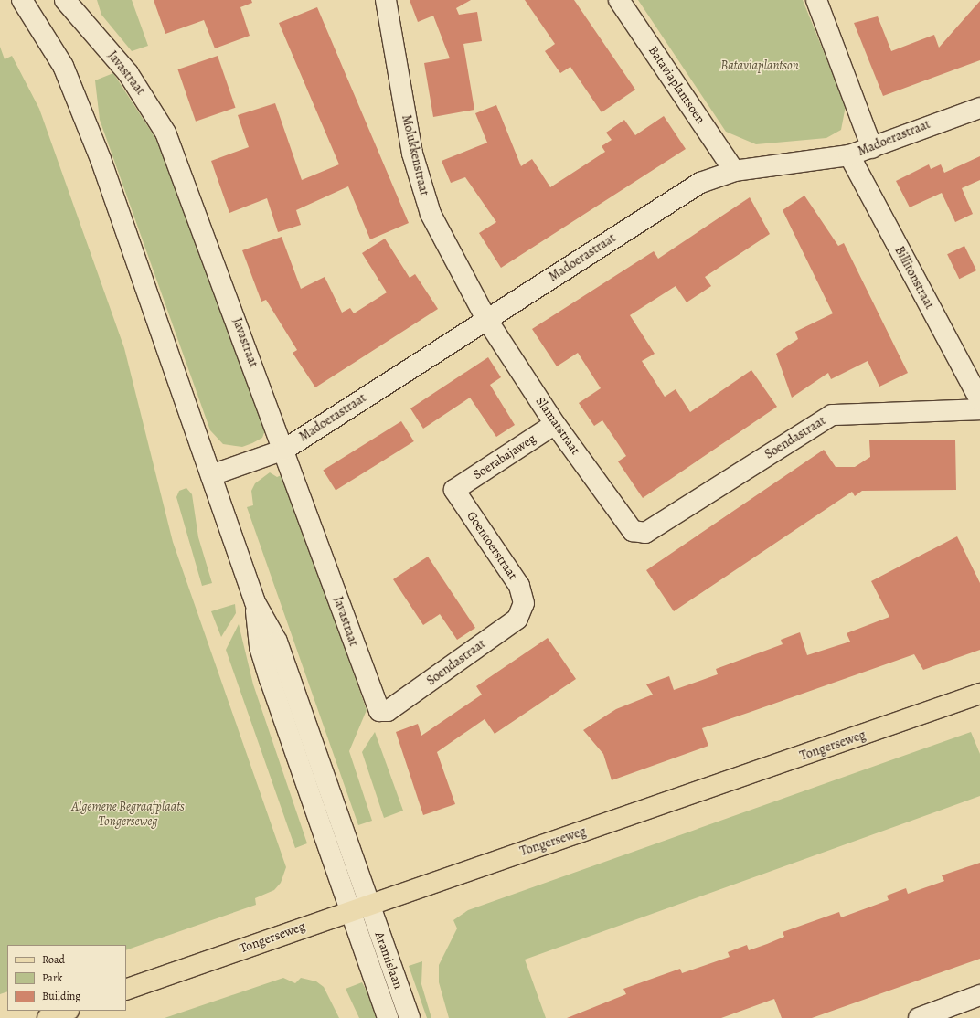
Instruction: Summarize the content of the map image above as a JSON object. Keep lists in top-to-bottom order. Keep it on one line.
{"streets":{"main road":["Tongerseweg"],"street":["Javastraat","Bataviaplantsoen","Madoerastraat","Molukkenstraat","Billitonstraat","Slamatstraat","Soendastraat","Soerabajaweg","Goentoerstraat","Aramislaan"]},"crossings":[["Javastraat","Madoerastraat"],["Javastraat","Soendastraat"],["Bataviaplantsoen","Madoerastraat"],["Madoerastraat","Molukkenstraat"],["Madoerastraat","Billitonstraat"],["Madoerastraat","Slamatstraat"],["Molukkenstraat","Slamatstraat"],["Slamatstraat","Soendastraat"],["Slamatstraat","Soerabajaweg"],["Soendastraat","Goentoerstraat"],["Soerabajaweg","Goentoerstraat"],["Tongerseweg","Aramislaan"]],"parks":["Bataviaplantson","Algemene Begraafplaats Tongerseweg"],"legend":["Road","Park","Building"]}
